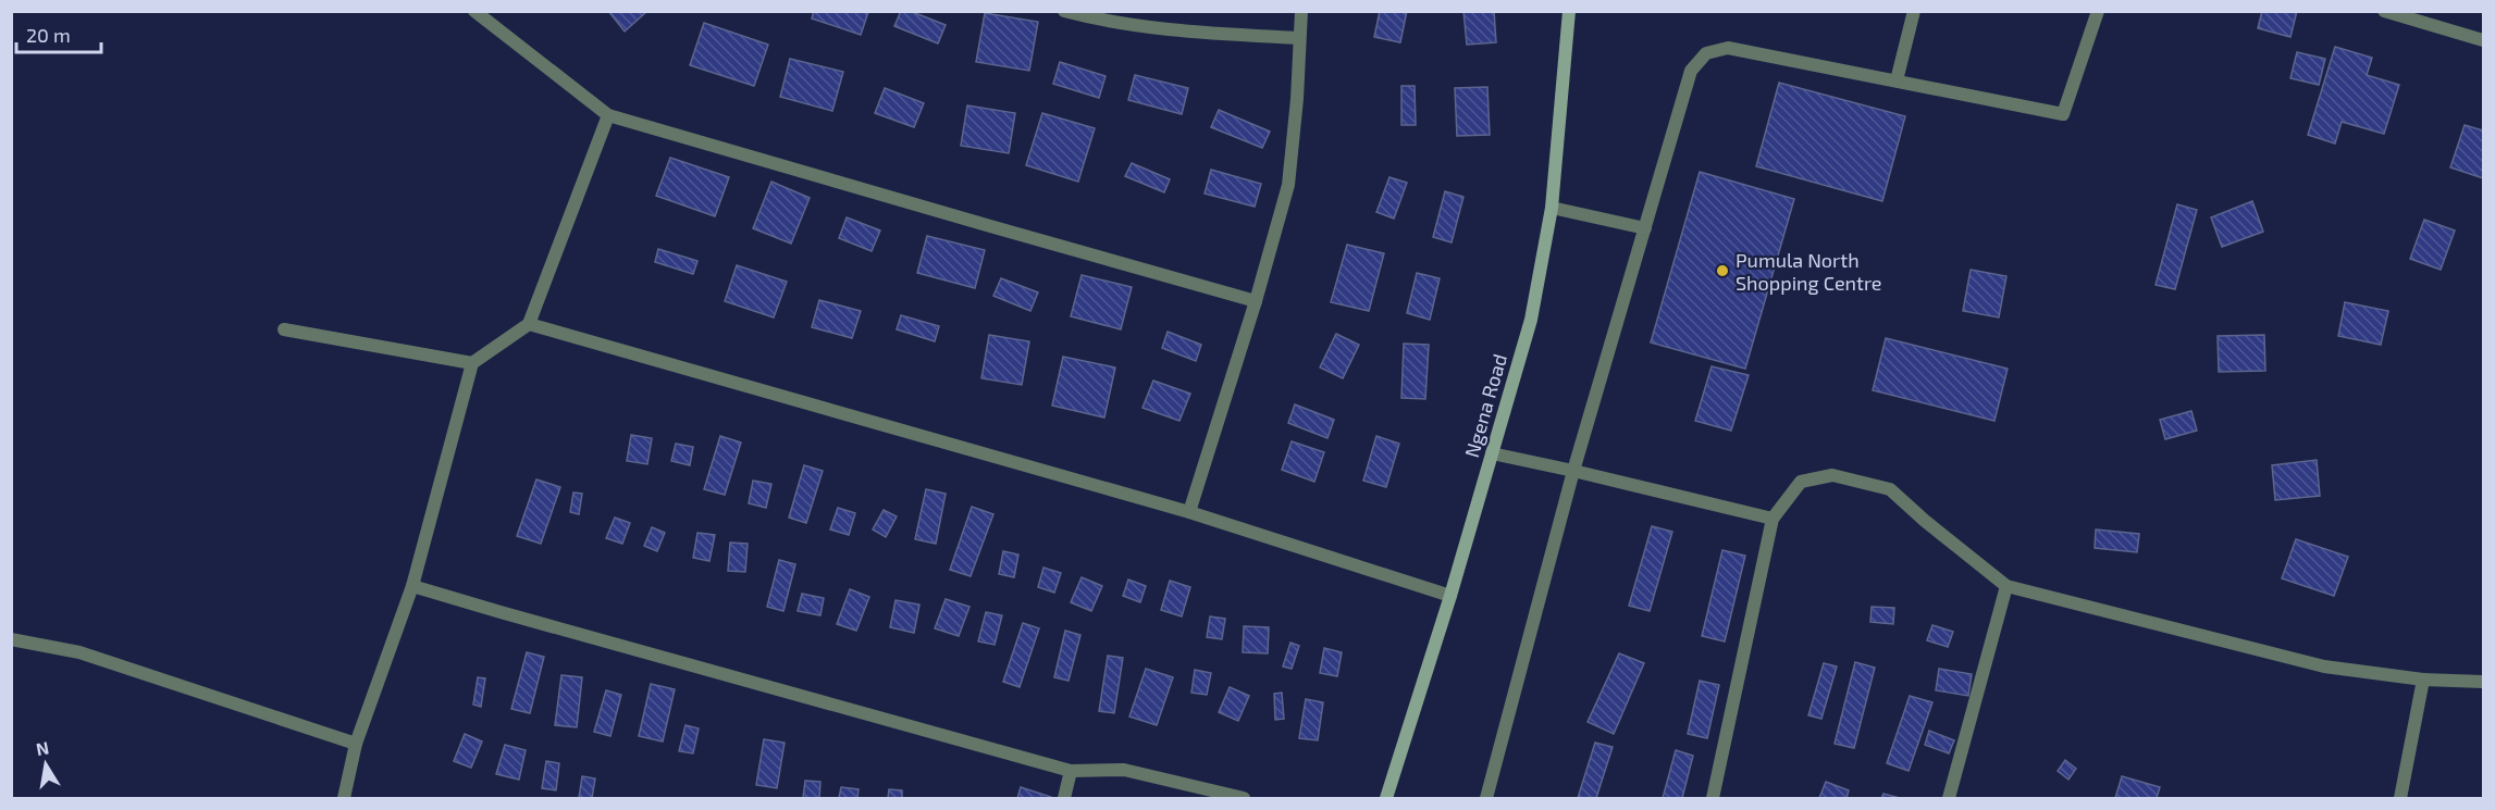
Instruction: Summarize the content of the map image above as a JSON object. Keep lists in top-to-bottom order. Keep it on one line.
{"streets":{"street":["Ngena Road"]},"places":["Pumula North Shopping Centre"],"scale_bar":"20 m","north":"top"}
